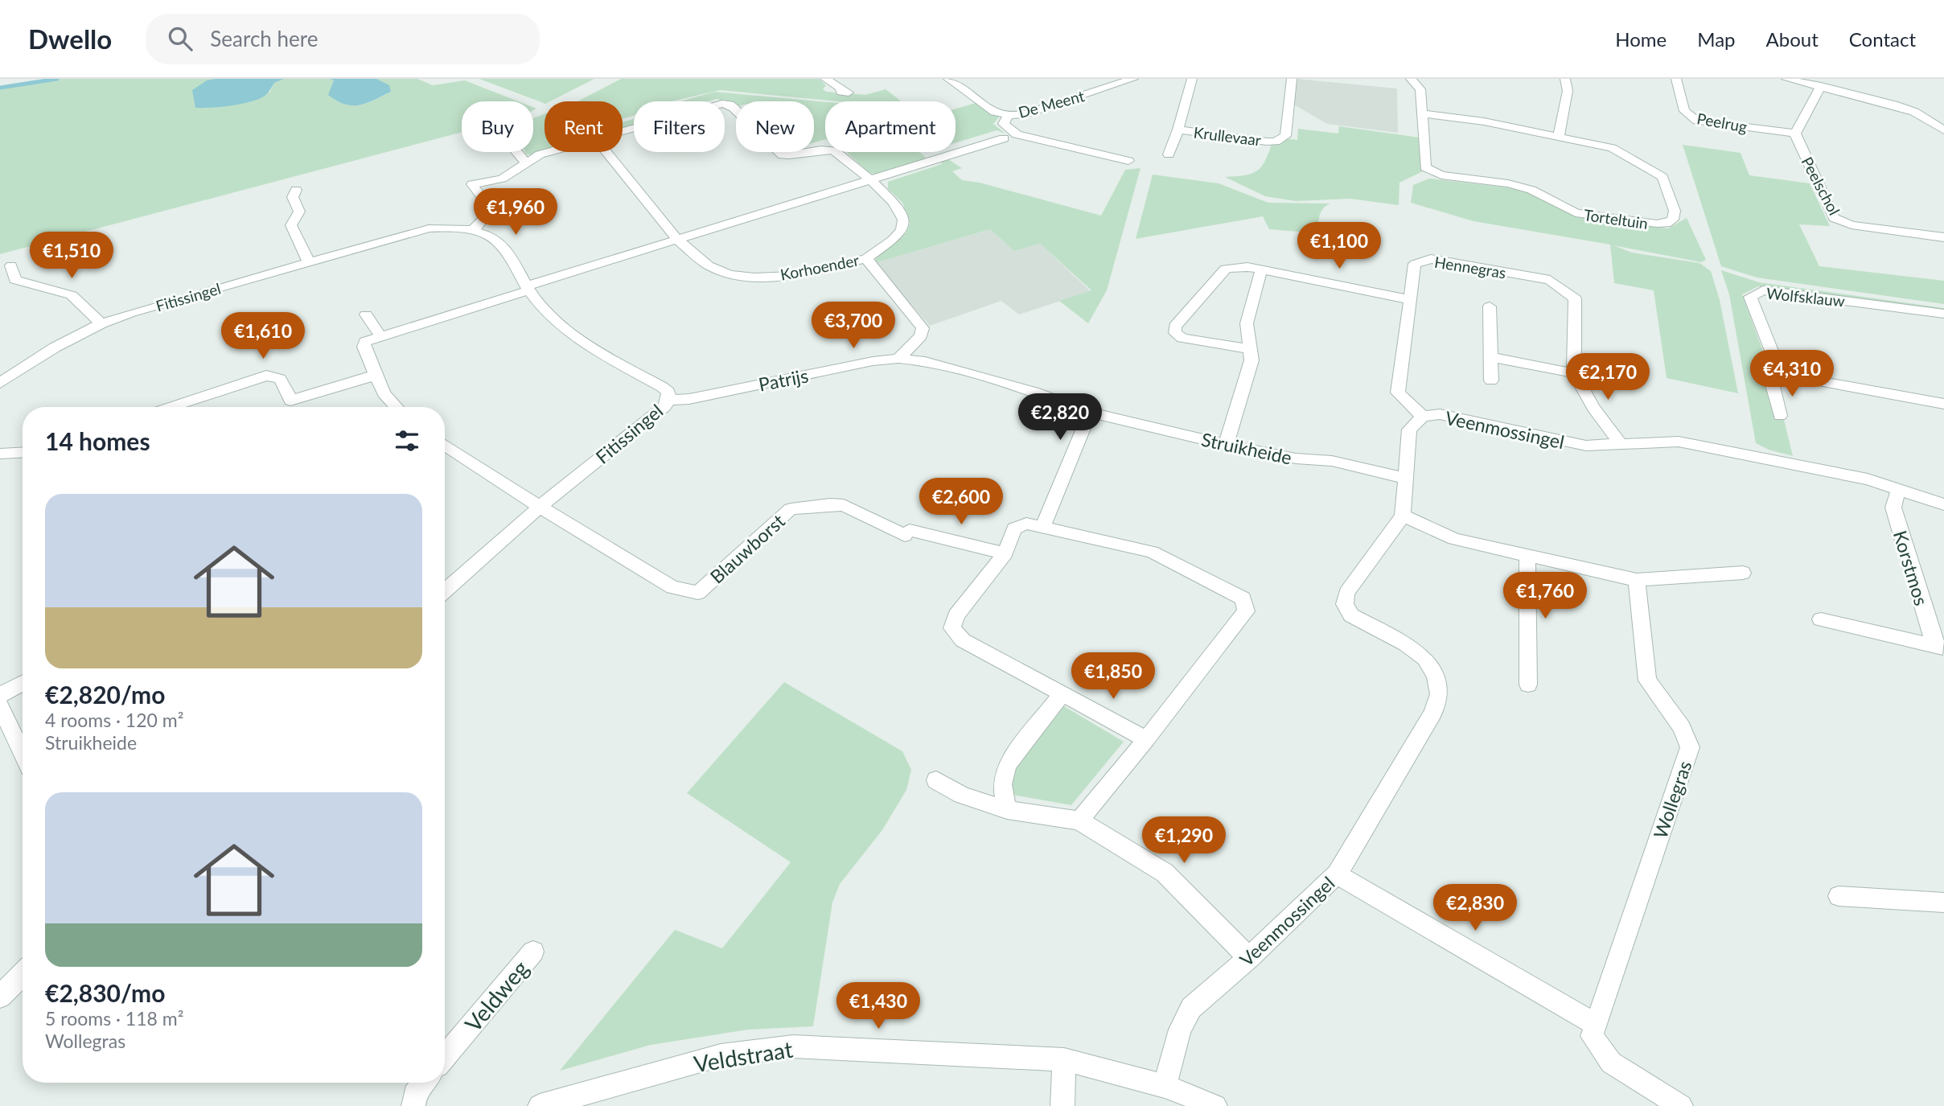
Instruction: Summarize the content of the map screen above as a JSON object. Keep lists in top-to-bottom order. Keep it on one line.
{"streets":{"street":["De Meent","Peelrug","Krullevaar","Peelschol","Torteltuin","Korhoender","Hennegras","Fitissingel","Wolfsklauw","Patrijs","Veenmossingel","Struikheide","Blauwborst","Korstmos","Wollegras","Veldweg","Veldstraat"]},"crossings":[["De Meent","Korhoender"],["Peelrug","Peelschol"],["Korhoender","Fitissingel"],["Hennegras","Veenmossingel"],["Fitissingel","Patrijs"],["Fitissingel","Blauwborst"],["Patrijs","Struikheide"],["Veenmossingel","Struikheide"],["Veenmossingel","Korstmos"],["Veenmossingel","Veldstraat"]],"page":{"header":"Dwello","search":"Search here","nav":["Home","Map","About","Contact"],"chip":["Buy","Rent","Filters","New","Apartment"],"price":["€1,960","€1,100","€1,510","€3,700","€1,610","€4,310","€2,170","€2,820","€2,600","€1,760","€1,850","€1,290","€2,830","€1,430"],"heading":"14 homes","list":[{"name":"€2,820/mo","note":"4 rooms · 120 m² · Struikheide"},{"name":"€2,830/mo","note":"5 rooms · 118 m² · Wollegras"}]}}
